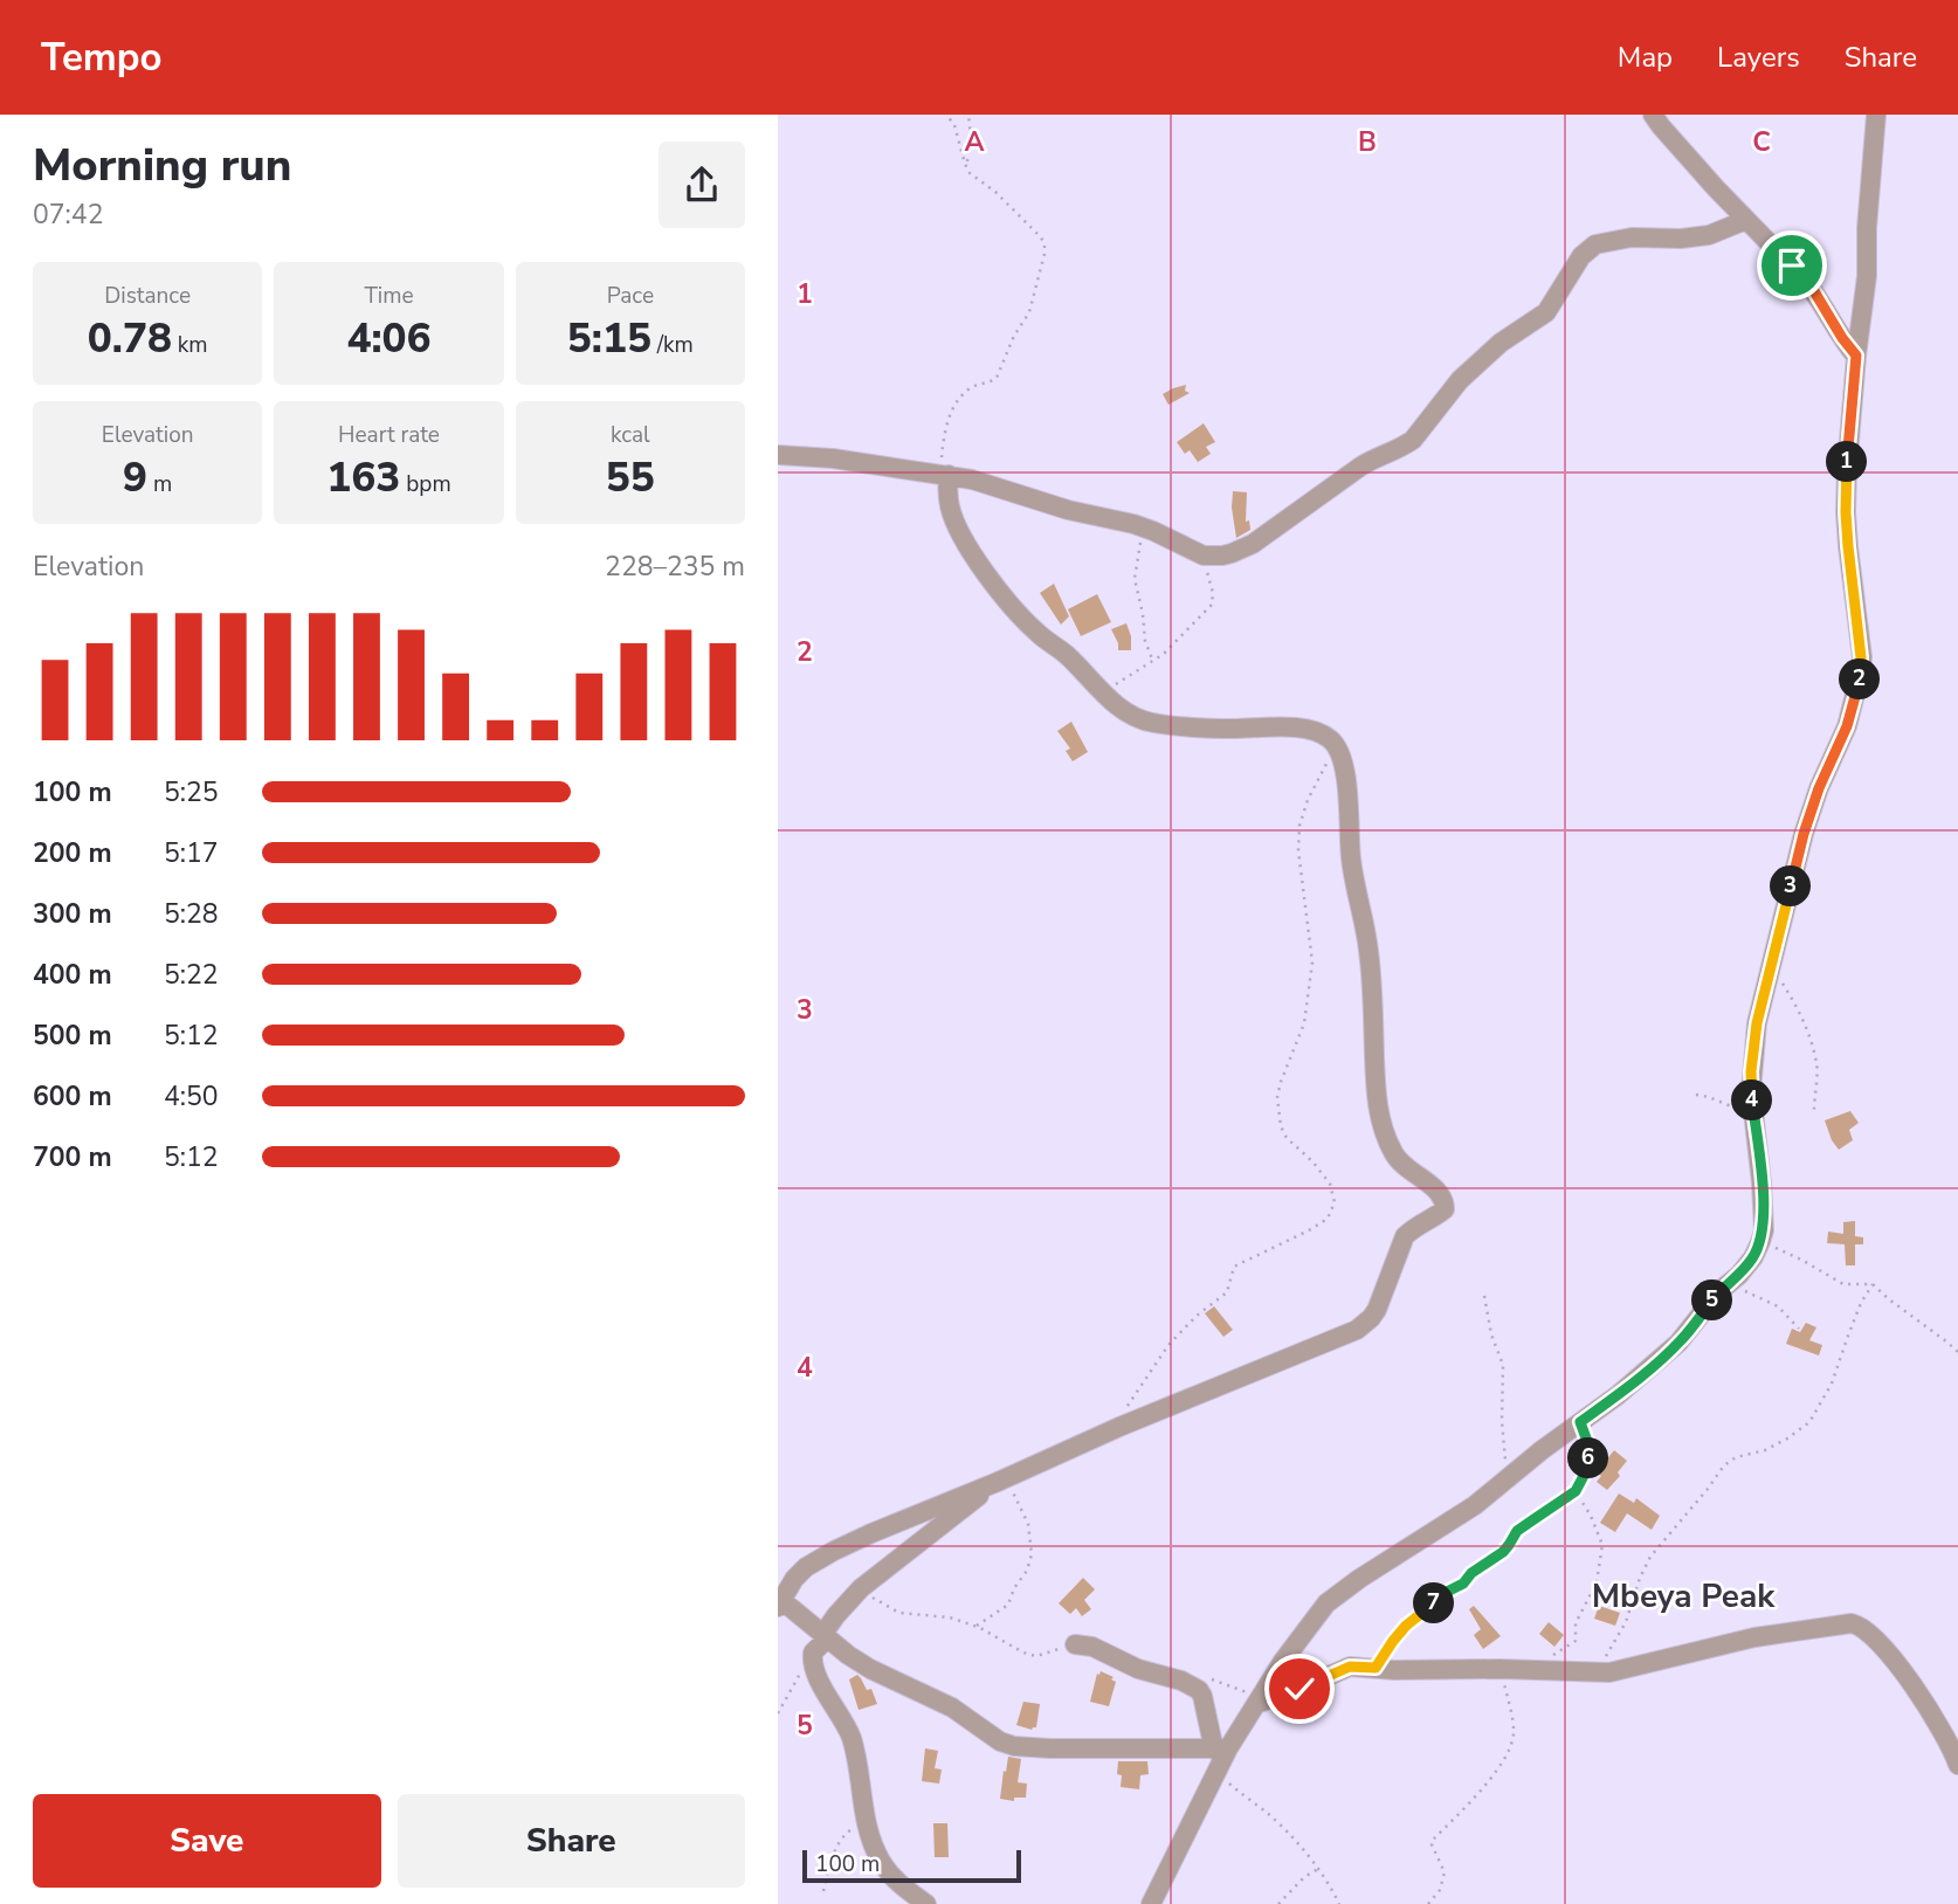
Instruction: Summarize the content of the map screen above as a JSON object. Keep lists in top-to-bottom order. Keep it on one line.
{"districts":["Mbeya Peak"],"scale_bar":"100 m","page":{"header":"Tempo","nav":["Map","Layers","Share"],"heading":["Morning run","07:42"],"stats":[["Distance","0.78 km"],["Time","4:06"],["Pace","5:15 /km"],["Elevation","9 m"],["Heart rate","163 bpm"],["kcal","55"]],"pins":["1","2","3","4","5","6","7"],"chart":["Elevation","228–235 m"],"list":[{"name":"100 m","note":"5:25"},{"name":"200 m","note":"5:17"},{"name":"300 m","note":"5:28"},{"name":"400 m","note":"5:22"},{"name":"500 m","note":"5:12"},{"name":"600 m","note":"4:50"},{"name":"700 m","note":"5:12"}],"buttons":["Save","Share"],"scale":"100 m"},"grid":{"columns":["A","B","C"],"rows":["1","2","3","4","5"]}}
